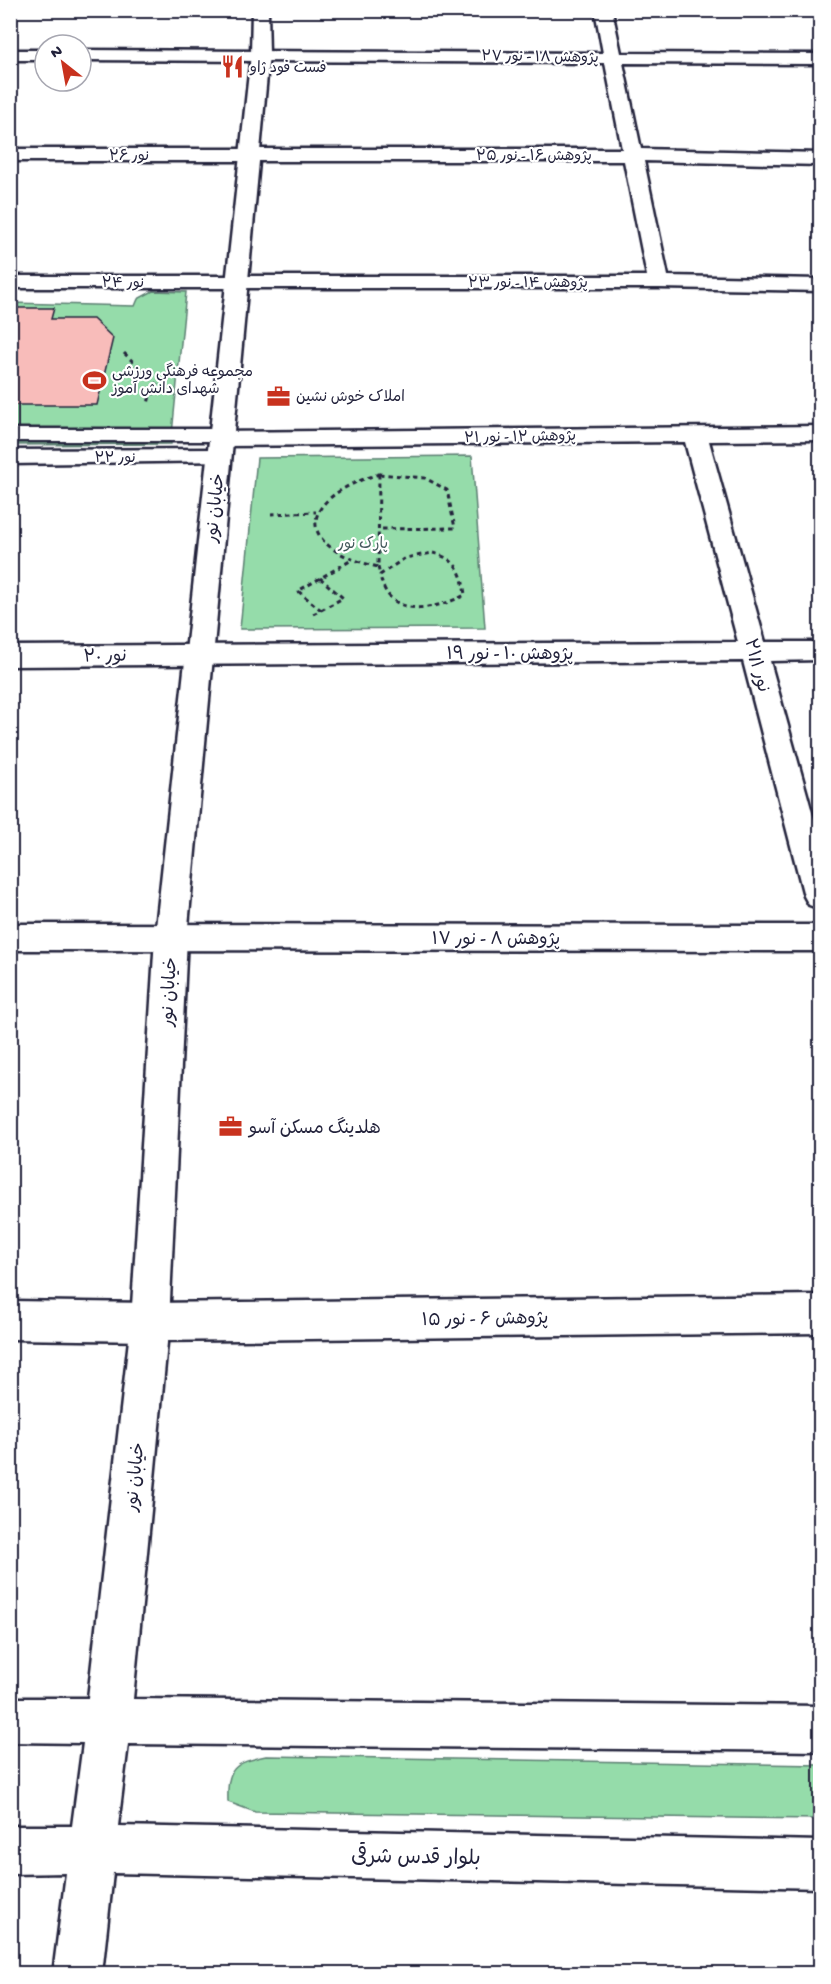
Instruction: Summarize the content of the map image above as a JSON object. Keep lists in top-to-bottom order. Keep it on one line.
{"streets":{"street":["پژوهش ۱۸ - نور ۲۷","نور ۲۶","پژوهش ۱۶ - نور ۲۵","نور ۲۴","پژوهش ۱۴ - نور ۲۳","پژوهش ۱۲ - نور ۲۱","نور ۲۲","خیابان نور","پژوهش ۱۰ - نور ۱۹","نور ۲۰","نور ۲۱/۱","پژوهش ۸ - نور ۱۷","پژوهش ۶ - نور ۱۵","بلوار قدس شرقی"]},"crossings":[["پژوهش ۱۸ - نور ۲۷","خیابان نور"],["نور ۲۶","پژوهش ۱۶ - نور ۲۵"],["نور ۲۶","خیابان نور"],["پژوهش ۱۶ - نور ۲۵","خیابان نور"],["نور ۲۴","پژوهش ۱۴ - نور ۲۳"],["نور ۲۴","خیابان نور"],["پژوهش ۱۴ - نور ۲۳","خیابان نور"],["پژوهش ۱۲ - نور ۲۱","نور ۲۲"],["پژوهش ۱۲ - نور ۲۱","خیابان نور"],["پژوهش ۱۲ - نور ۲۱","نور ۲۱/۱"],["نور ۲۲","خیابان نور"],["خیابان نور","پژوهش ۱۰ - نور ۱۹"],["خیابان نور","نور ۲۰"],["خیابان نور","پژوهش ۸ - نور ۱۷"],["خیابان نور","پژوهش ۶ - نور ۱۵"],["خیابان نور","بلوار قدس شرقی"],["پژوهش ۱۰ - نور ۱۹","نور ۲۰"],["پژوهش ۱۰ - نور ۱۹","نور ۲۱/۱"]],"parks":["پارک نور"],"places":{"restaurant":["فست فود ژاو"],"sports":["مجموعه فرهنگی ورزشی شهدای دانش آموز"],"office":["املاک خوش نشین","هلدینگ مسکن آسو"]},"north":"top left"}
